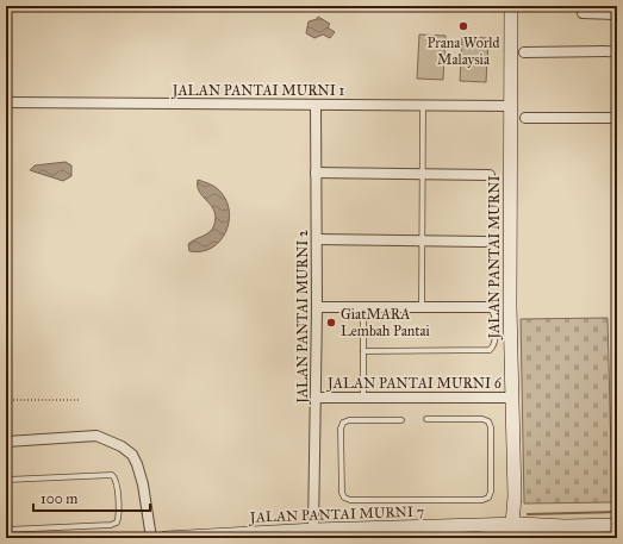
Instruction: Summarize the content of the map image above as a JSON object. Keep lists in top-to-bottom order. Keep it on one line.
{"streets":{"street":["JALAN PANTAI MURNI 1","JALAN PANTAI MURNI","JALAN PANTAI MURNI 2","JALAN PANTAI MURNI 6","JALAN PANTAI MURNI 7"]},"crossings":[["JALAN PANTAI MURNI 1","JALAN PANTAI MURNI"],["JALAN PANTAI MURNI 1","JALAN PANTAI MURNI 2"],["JALAN PANTAI MURNI","JALAN PANTAI MURNI 6"],["JALAN PANTAI MURNI","JALAN PANTAI MURNI 7"],["JALAN PANTAI MURNI 2","JALAN PANTAI MURNI 6"],["JALAN PANTAI MURNI 2","JALAN PANTAI MURNI 7"]],"places":["Prana World Malaysia","GiatMARA Lembah Pantai"],"scale_bar":"100 m"}
